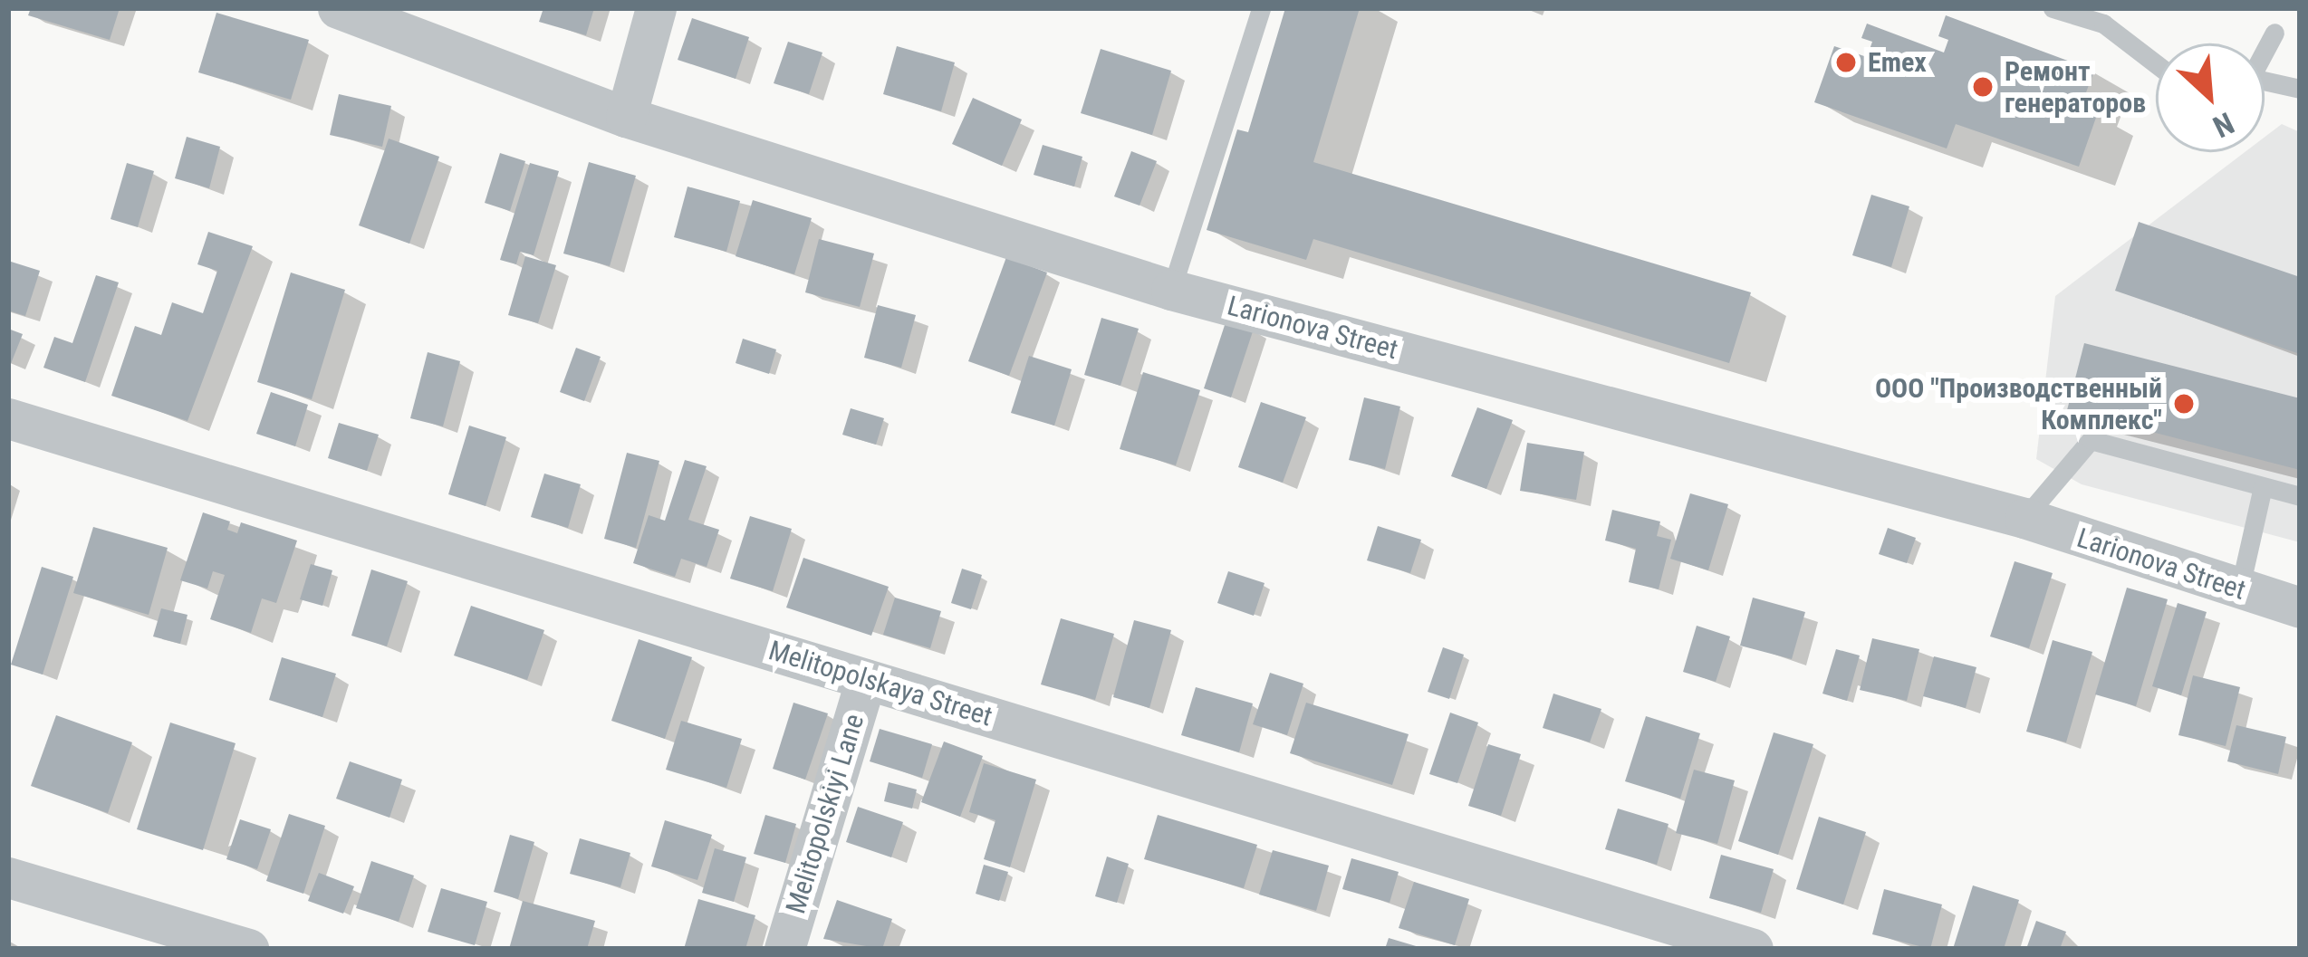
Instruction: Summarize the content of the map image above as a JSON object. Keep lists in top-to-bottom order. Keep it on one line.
{"streets":{"street":["Larionova Street","Melitopolskaya Street","Melitopolskiyi Lane"]},"crossings":[["Melitopolskaya Street","Melitopolskiyi Lane"]],"places":["Emex","Ремонт генераторов","ООО \"Производственный Комплекс\""],"north":"bottom right"}
